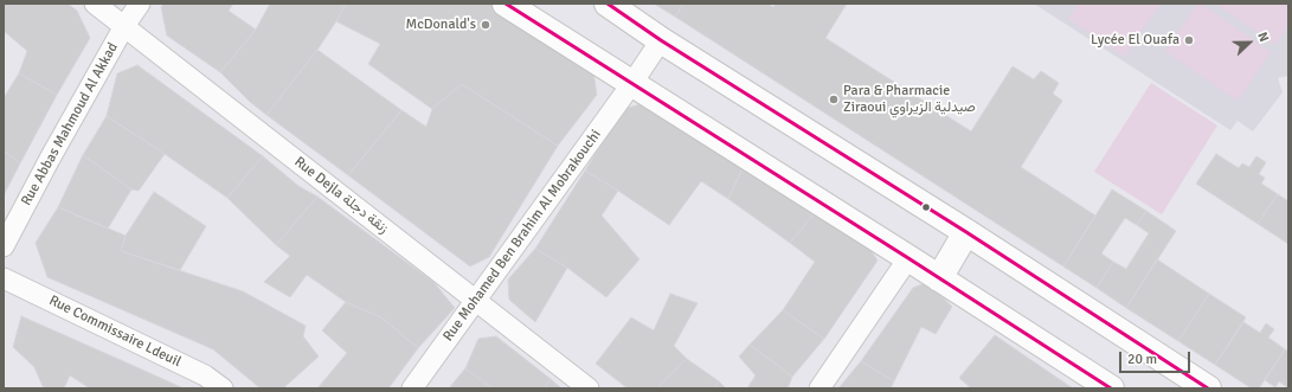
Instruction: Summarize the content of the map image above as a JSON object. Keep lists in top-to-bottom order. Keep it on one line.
{"streets":{"street":["Rue Abbas Mahmoud Al Akkad","Rue Dejla زنقة دجلة","Rue Mohamed Ben Brahim Al Mobrakouchi","Rue Commissaire Ldeuil"]},"crossings":[["Rue Abbas Mahmoud Al Akkad","Rue Dejla زنقة دجلة"],["Rue Dejla زنقة دجلة","Rue Mohamed Ben Brahim Al Mobrakouchi"]],"places":["McDonald's","Lycée El Ouafa","Para & Pharmacie Ziraoui صيدلية الزيراوي"],"scale_bar":"20 m","north":"right"}
